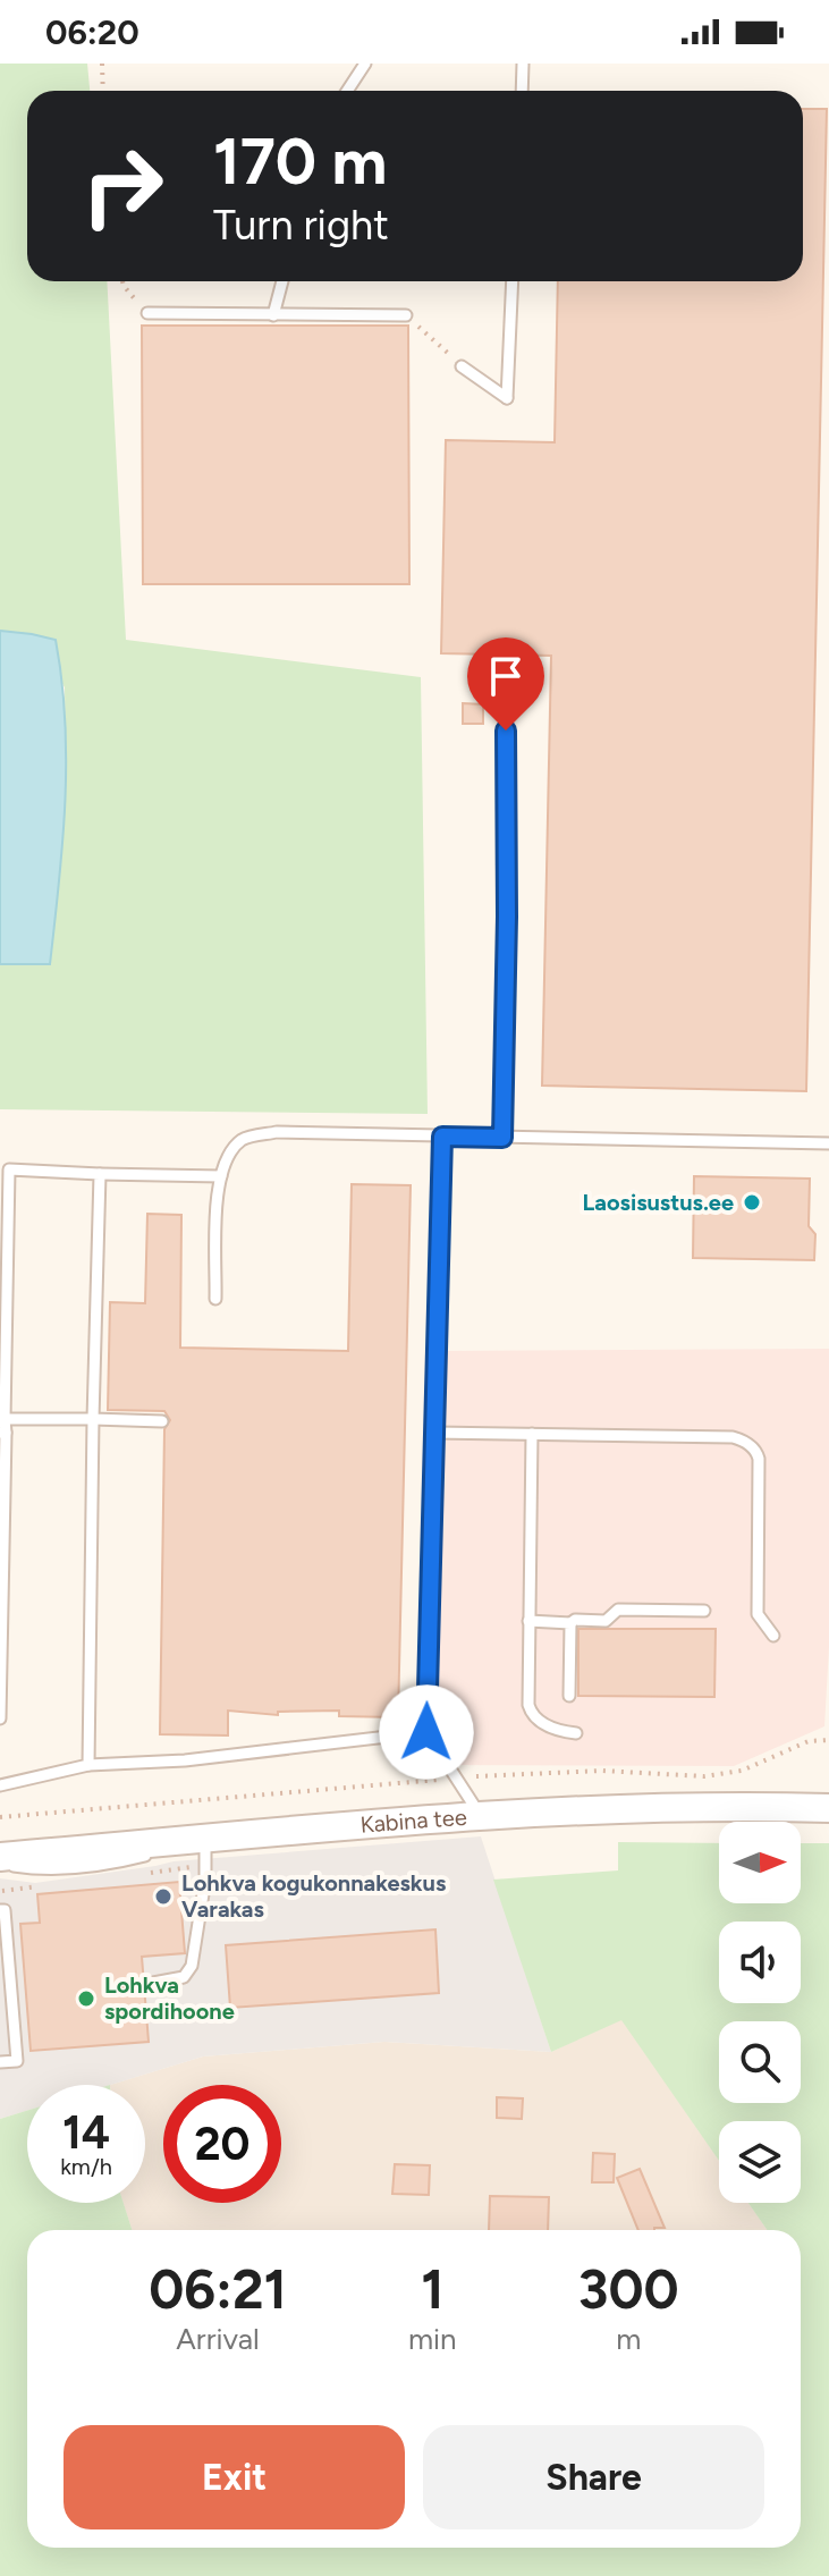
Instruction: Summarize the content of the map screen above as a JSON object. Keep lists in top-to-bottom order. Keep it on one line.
{"streets":{"street":["Kabina tee"]},"places":["Laosisustus.ee","Lohkva kogukonnakeskus Varakas","Lohkva spordihoone"],"north":"right","page":{"status":"06:20","turn":["170 m","Turn right"],"speed":"14 km/h","limit":"20","eta":["06:21","Arrival","1","min","300","m"],"buttons":["Exit","Share"]}}
